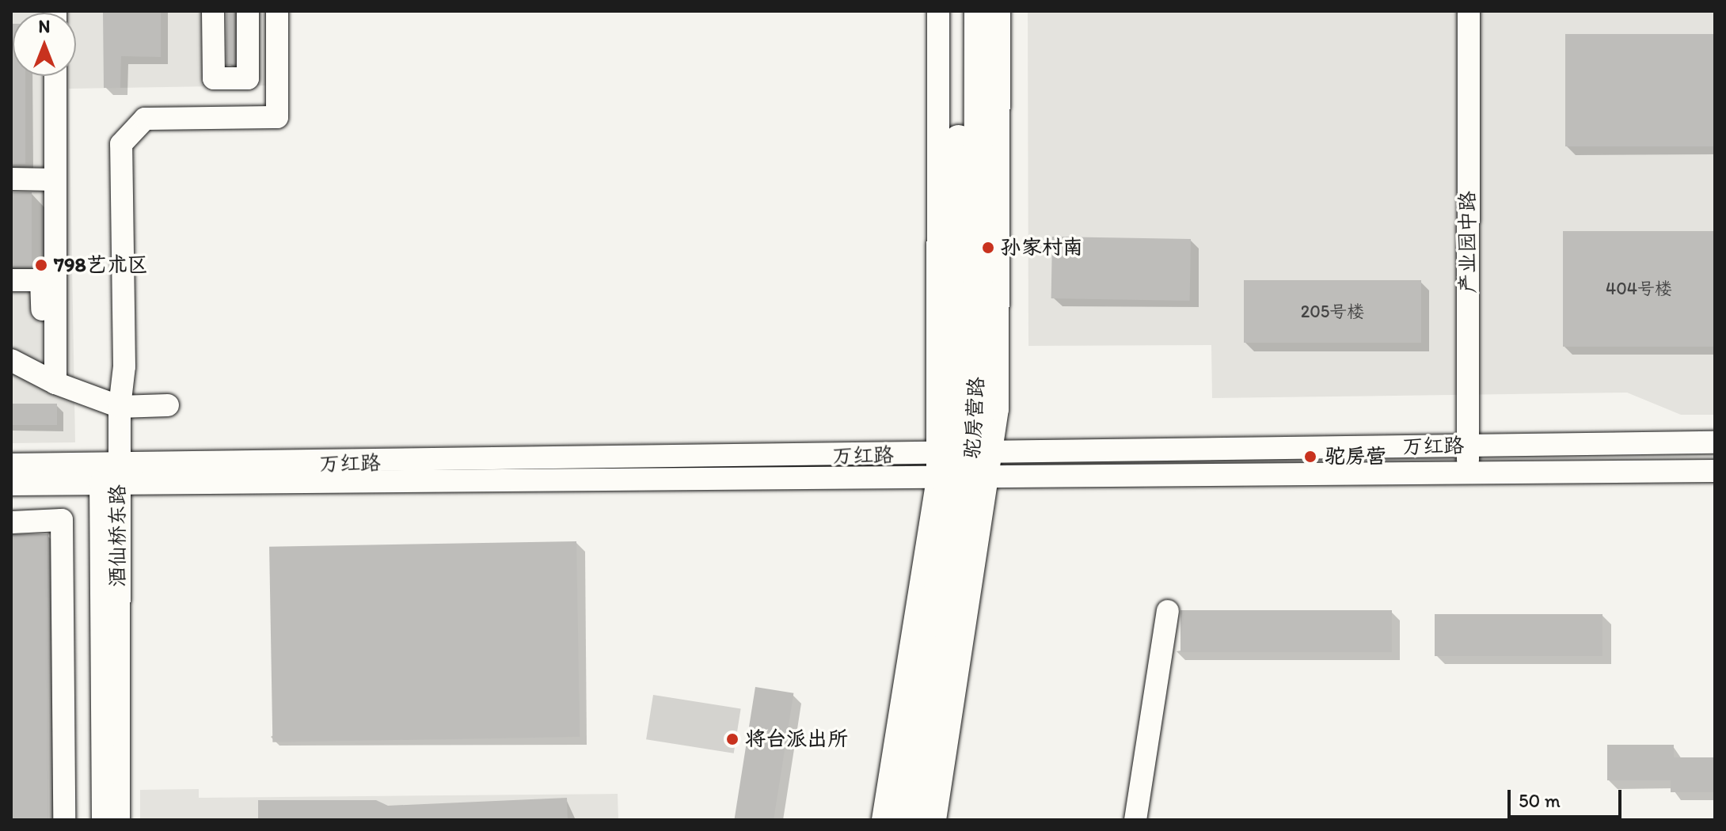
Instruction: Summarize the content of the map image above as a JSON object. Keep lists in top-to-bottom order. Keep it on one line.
{"streets":{"main road":["驼房营路"],"street":["产业园中路","万红路","酒仙桥东路"]},"crossings":[["产业园中路","万红路"],["驼房营路","万红路"],["万红路","酒仙桥东路"]],"places":["孙家村南","798艺术区","驼房营","将台派出所"],"house_numbers":["404号楼","205号楼"],"scale_bar":"50 m","north":"top"}
